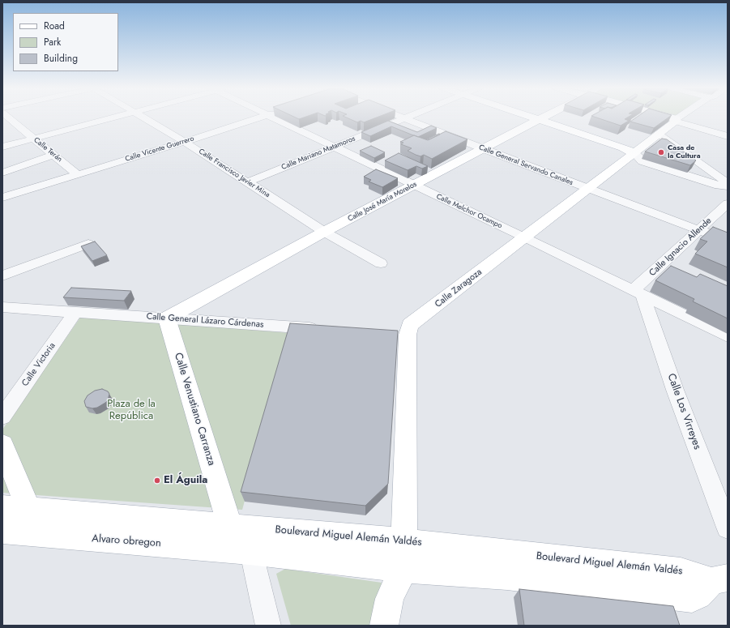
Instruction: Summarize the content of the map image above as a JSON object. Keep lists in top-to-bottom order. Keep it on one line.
{"streets":{"main road":["Calle José María Morelos","Calle Zaragoza","Calle Venustiano Carranza","Boulevard Miguel Alemán Valdés","Alvaro obregon"],"street":["Calle Vicente Guerrero","Calle Terán","Calle Mariano Matamoros","Calle General Servando Canales","Calle Francisco Javier Mina","Calle Melchor Ocampo","Calle Ignacio Allende","Calle General Lázaro Cárdenas","Calle Victoria","Calle Los Virreyes"]},"crossings":[["Calle Vicente Guerrero","Calle Terán"],["Calle Vicente Guerrero","Calle Francisco Javier Mina"],["Calle Mariano Matamoros","Calle General Servando Canales"],["Calle Mariano Matamoros","Calle Francisco Javier Mina"],["Calle Mariano Matamoros","Calle Melchor Ocampo"],["Calle General Servando Canales","Calle José María Morelos"],["Calle General Servando Canales","Calle Ignacio Allende"],["Calle General Servando Canales","Calle Zaragoza"],["Calle Francisco Javier Mina","Calle José María Morelos"],["Calle José María Morelos","Calle Melchor Ocampo"],["Calle José María Morelos","Calle General Lázaro Cárdenas"],["Calle José María Morelos","Calle Venustiano Carranza"],["Calle Melchor Ocampo","Calle Ignacio Allende"],["Calle Melchor Ocampo","Calle Zaragoza"],["Calle Melchor Ocampo","Calle Los Virreyes"],["Calle Ignacio Allende","Calle Los Virreyes"],["Calle Zaragoza","Boulevard Miguel Alemán Valdés"],["Calle General Lázaro Cárdenas","Calle Victoria"],["Calle General Lázaro Cárdenas","Calle Venustiano Carranza"],["Calle Venustiano Carranza","Boulevard Miguel Alemán Valdés"],["Calle Venustiano Carranza","Alvaro obregon"],["Boulevard Miguel Alemán Valdés","Alvaro obregon"]],"parks":["Plaza de la República"],"places":["Casa de la Cultura","El Águila"],"legend":["Road","Park","Building"]}
